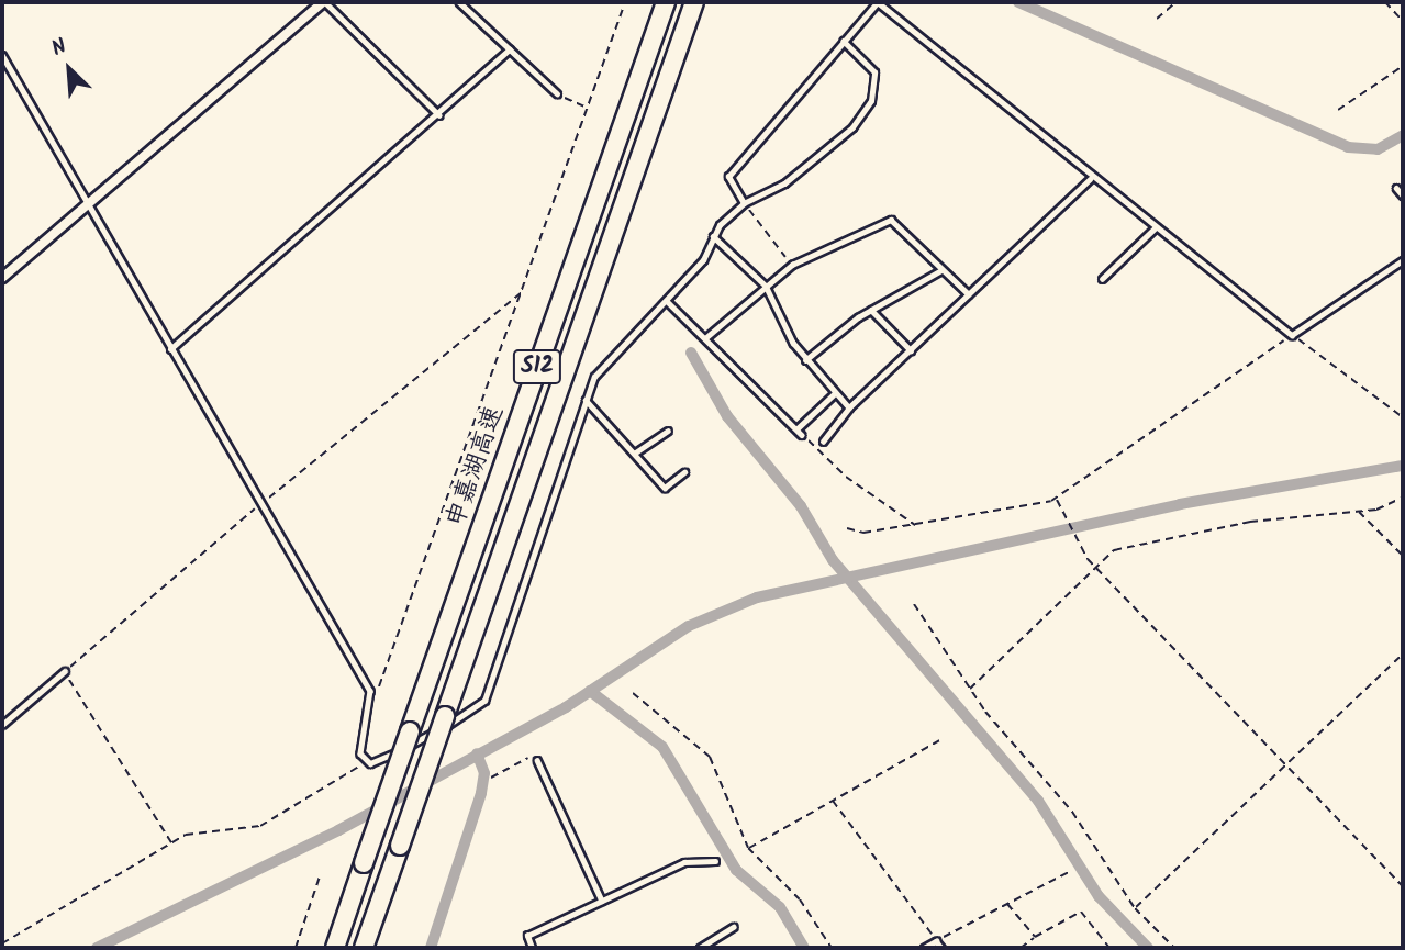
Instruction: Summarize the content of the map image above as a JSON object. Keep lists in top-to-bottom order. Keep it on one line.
{"streets":{"highway":["S12","申嘉湖高速"]},"north":"top left"}
